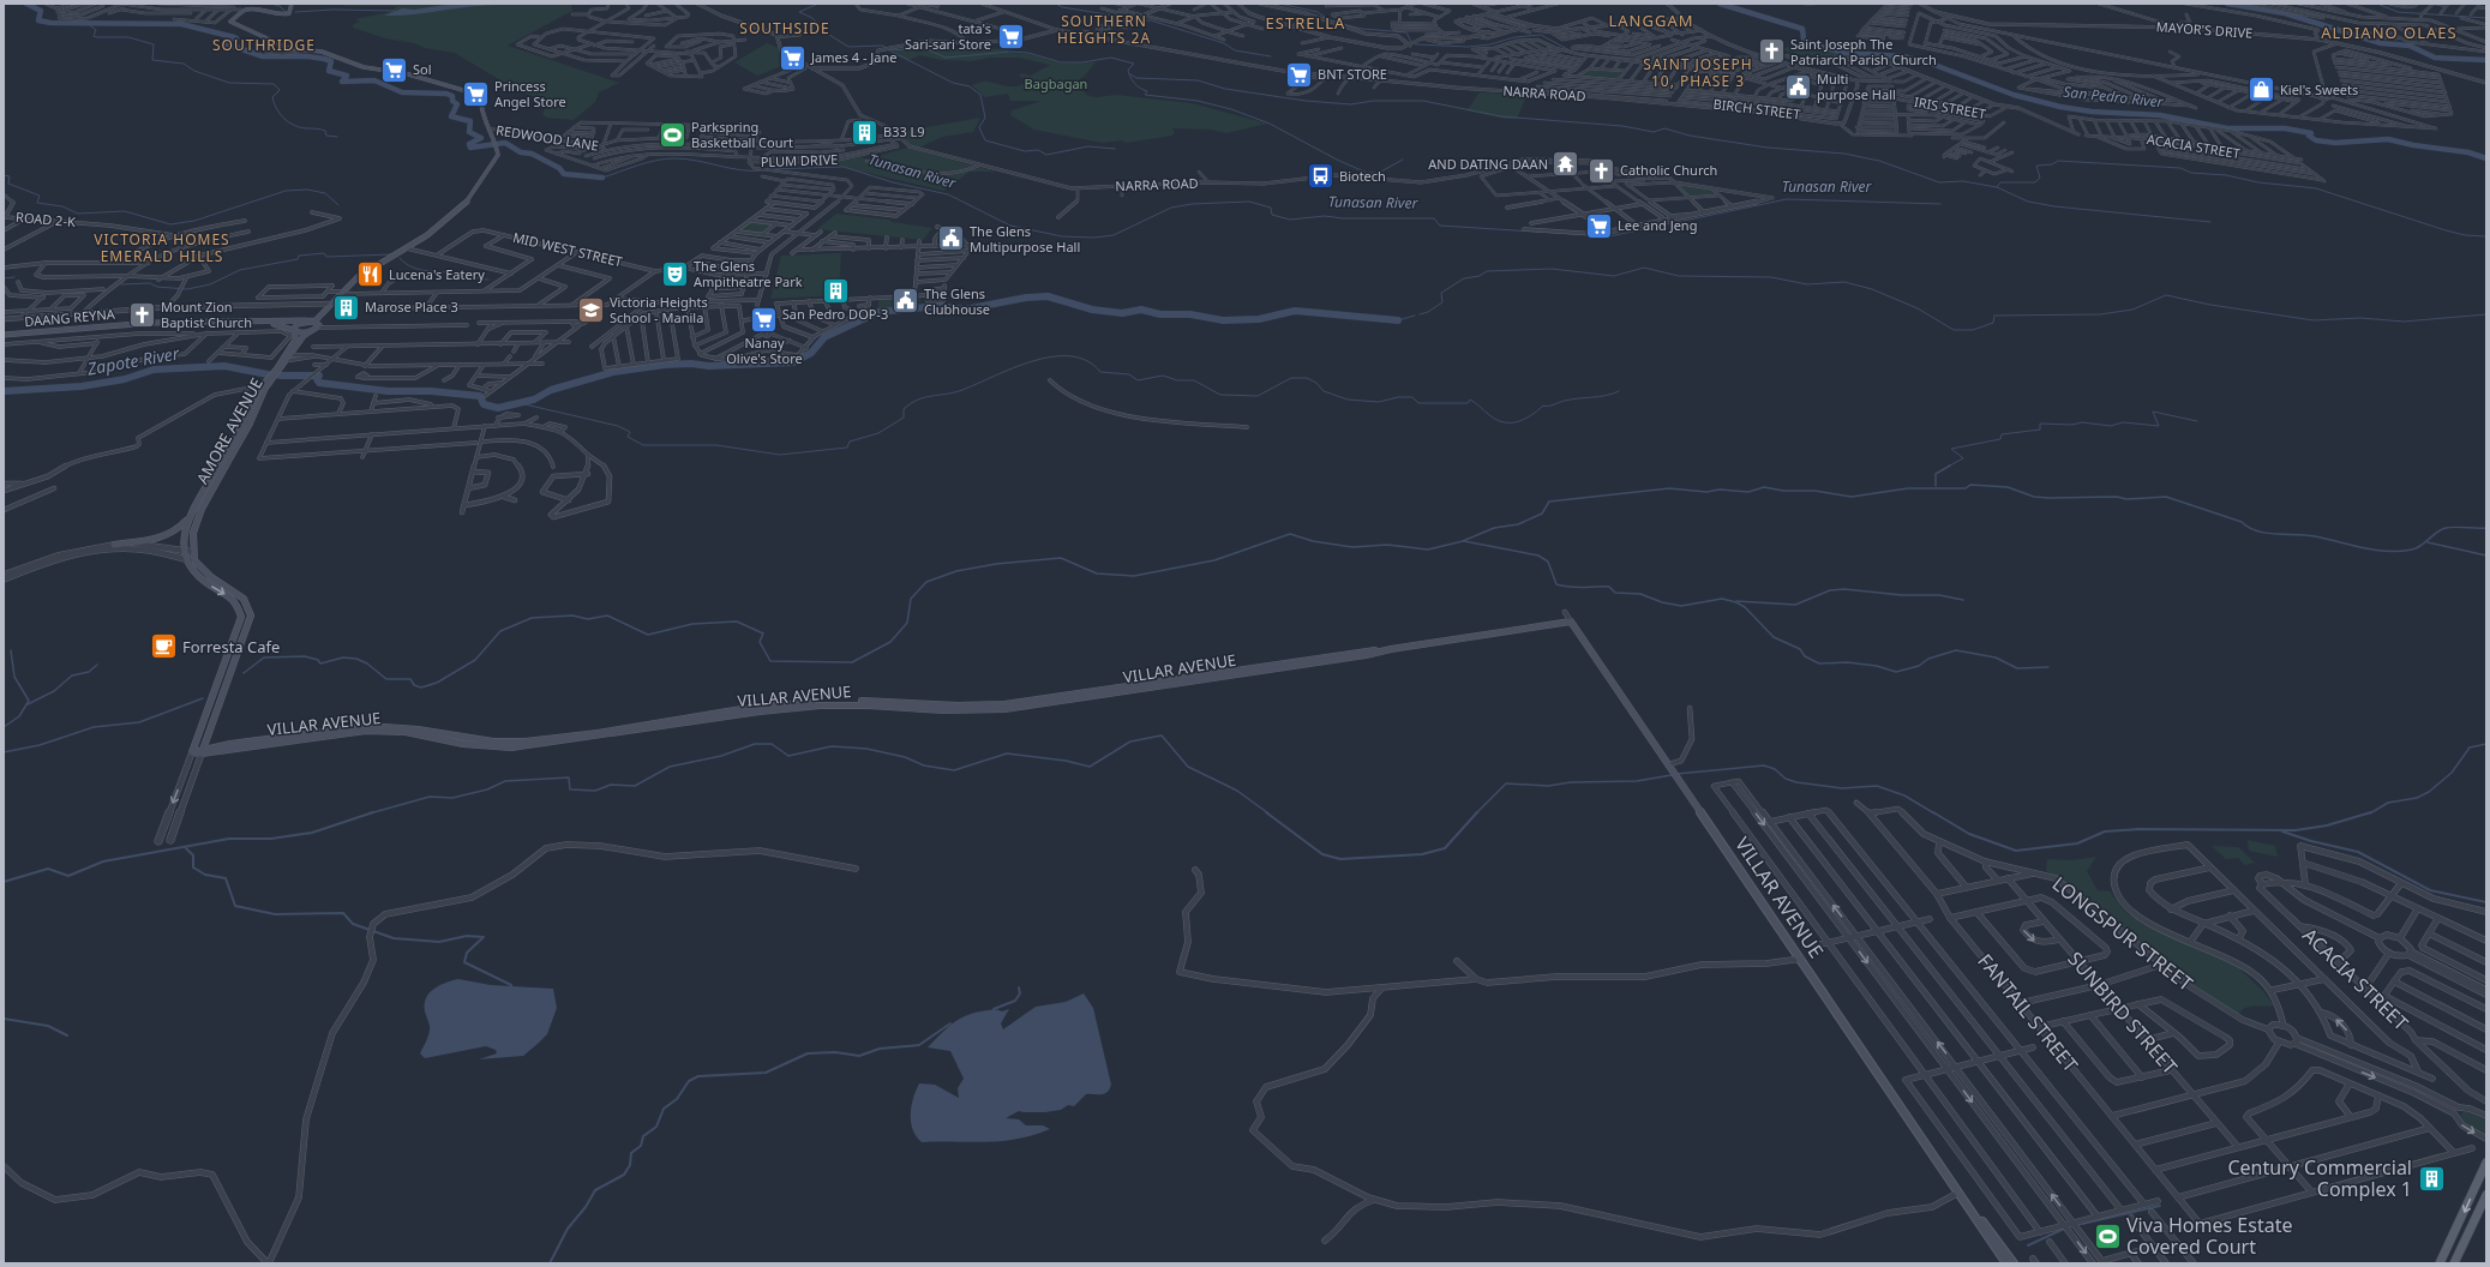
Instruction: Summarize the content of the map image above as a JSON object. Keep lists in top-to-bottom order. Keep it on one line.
{"streets":{"main road":["DAANG REYNA","AMORE AVENUE","VILLAR AVENUE"],"street":["MAYOR'S DRIVE","NARRA ROAD","IRIS STREET","BIRCH STREET","REDWOOD LANE","ACACIA STREET","PLUM DRIVE","ROAD 2-K","MID WEST STREET","LONGSPUR STREET","FANTAIL STREET","SUNBIRD STREET"]},"crossings":[["DAANG REYNA","AMORE AVENUE"],["LONGSPUR STREET","FANTAIL STREET"]],"districts":["LANGGAM","SOUTHERN HEIGHTS 2A","ESTRELLA","SOUTHSIDE","ALDIANO OLAES","SOUTHRIDGE","SAINT JOSEPH 10, PHASE 3","VICTORIA HOMES EMERALD HILLS"],"water":["San Pedro River","Tunasan River","Zapote River"],"parks":["Bagbagan"],"places":{"supermarket":["tata's Sari-sari Store","James 4 - Jane","Sol","BNT STORE","Princess Angel Store","Lee and Jeng","Nanay Olive's Store"],"church":["Saint Joseph The Patriarch Parish Church","Catholic Church","Mount Zion Baptist Church"],"public building":["Multi purpose Hall","The Glens Multipurpose Hall","The Glens Clubhouse"],"shop":["Kiel's Sweets"],"building":["B33 L9","San Pedro DOP-3","Marose Place 3","Century Commercial Complex 1"],"sports":["Parkspring Basketball Court","Viva Homes Estate Covered Court"],"temple":["AND DATING DAAN"],"bus stop":["Biotech"],"theatre":["The Glens Ampitheatre Park"],"restaurant":["Lucena's Eatery"],"school or university":["Victoria Heights School - Manila"],"cafe":["Forresta Cafe"]}}
